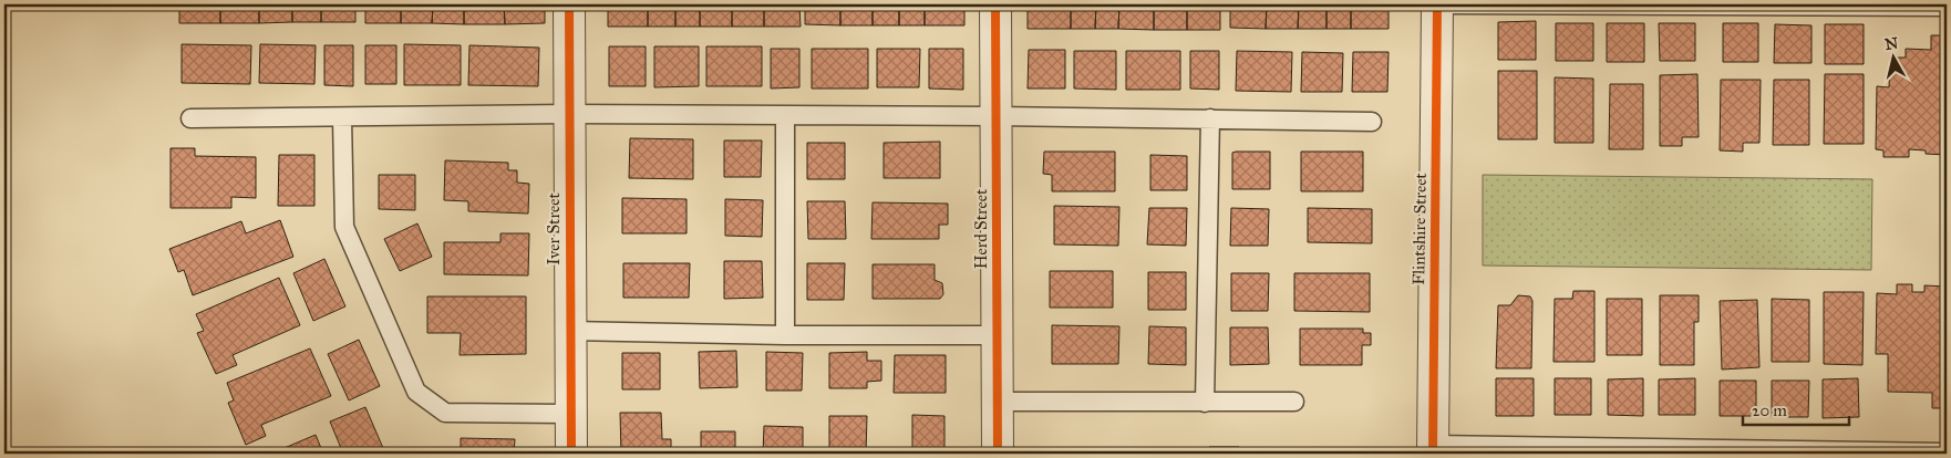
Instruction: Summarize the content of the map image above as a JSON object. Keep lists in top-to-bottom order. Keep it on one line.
{"streets":{"street":["Iver Street","Herd Street","Flintshire Street"]},"scale_bar":"20 m","north":"top"}
